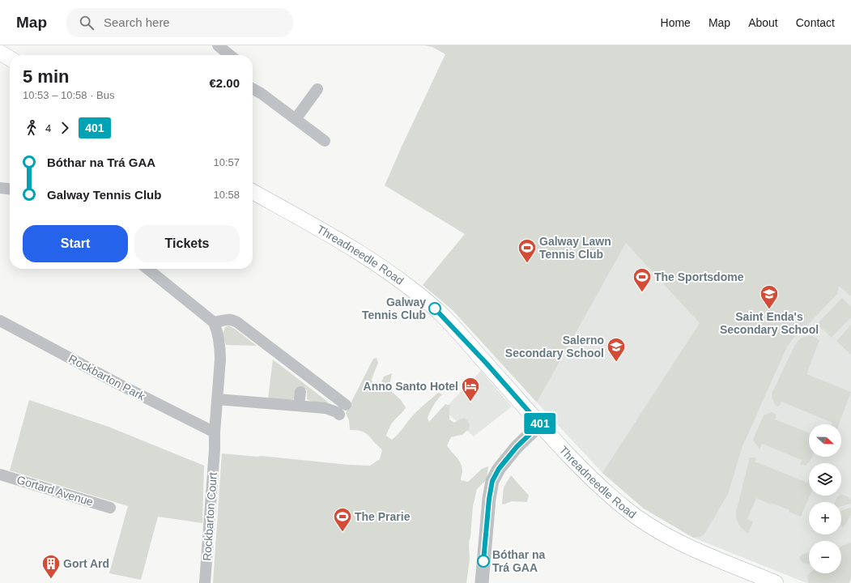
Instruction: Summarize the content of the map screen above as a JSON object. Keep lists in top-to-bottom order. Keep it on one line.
{"streets":{"main road":["Threadneedle Road"],"street":["Rockbarton Park","Gortard Avenue","Rockbarton Court"]},"crossings":[["Rockbarton Park","Rockbarton Court"]],"places":{"sports":["Galway Lawn Tennis Club","The Sportsdome","The Prarie"],"other":["Galway Tennis Club","Bóthar na Trá GAA"],"school or university":["Saint Enda's Secondary School","Salerno Secondary School"],"hotel":["Anno Santo Hotel"],"building":["Gort Ard"]},"lines":["bus line 401"],"north":"right","page":{"header":"Map","search":"Search here","nav":["Home","Map","About","Contact"],"on_map":"401","heading":["5 min","10:53 – 10:58 · Bus","€2.00"],"legs":["4","401"],"list":[{"name":"Bóthar na Trá GAA","value":"10:57"},{"name":"Galway Tennis Club","value":"10:58"}],"buttons":["Start","Tickets"],"map_buttons":["+","−"]}}
